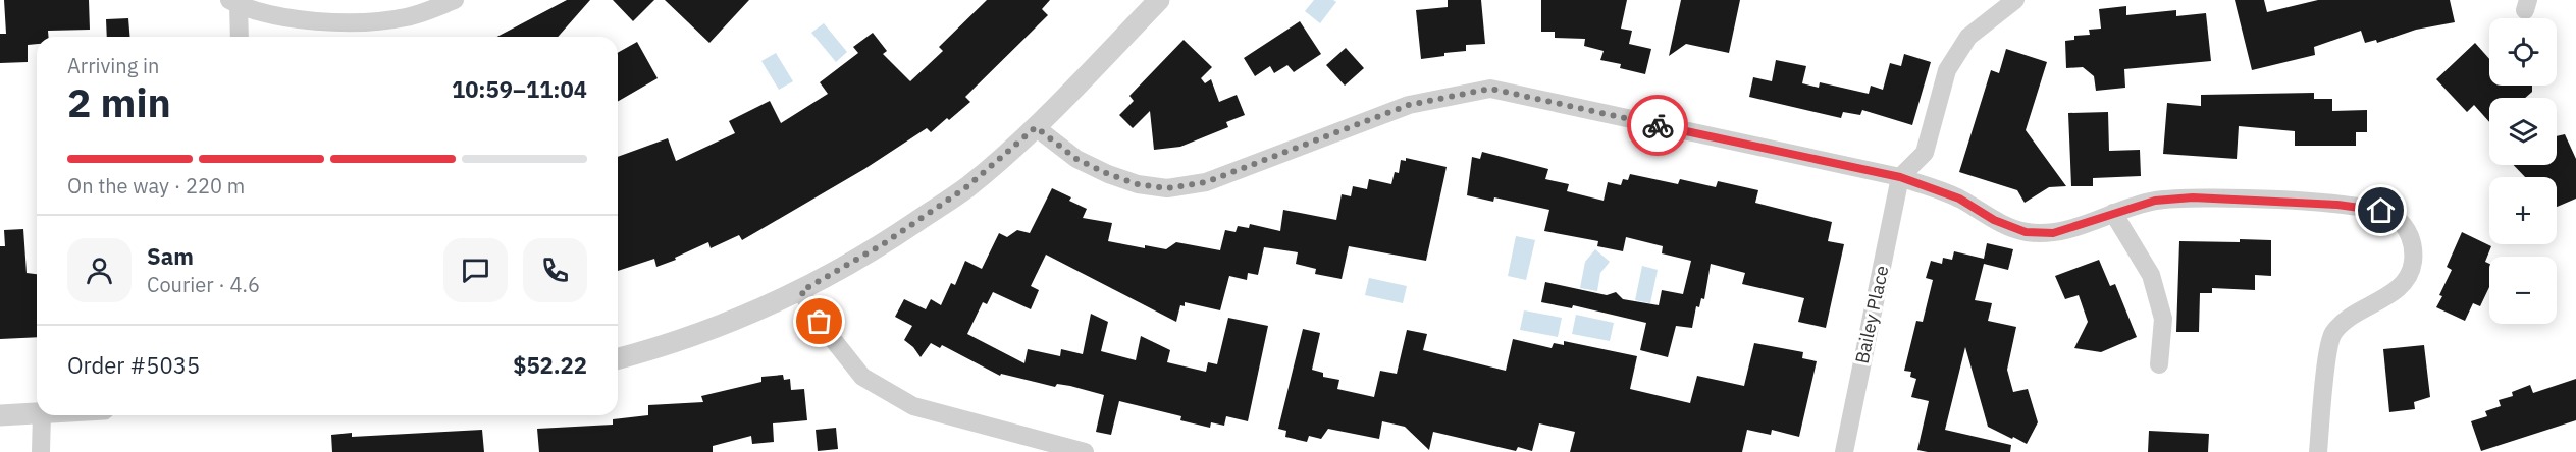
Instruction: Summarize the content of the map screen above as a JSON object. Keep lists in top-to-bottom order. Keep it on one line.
{"streets":{"street":["Bailey Place"]},"page":{"map_buttons":["+","−"],"heading":["2 min","Arriving in","10:59–11:04"],"panel":["Sam","Courier · 4.6","Order #5035","$52.22"],"bar":"On the way · 220 m"}}
